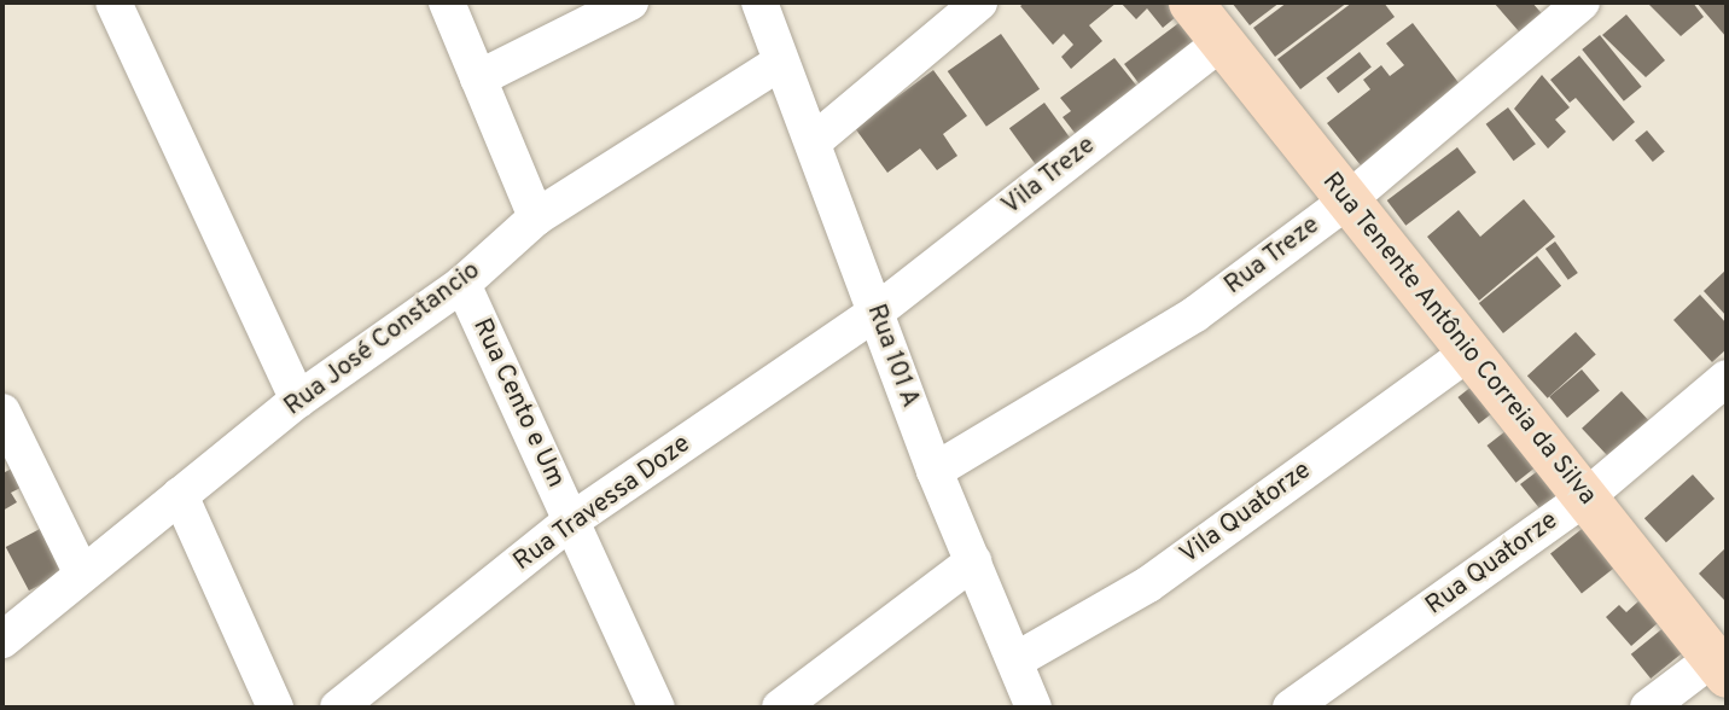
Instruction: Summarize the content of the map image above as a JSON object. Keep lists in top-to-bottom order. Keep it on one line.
{"streets":{"main road":["Rua Tenente Antônio Correia da Silva"],"street":["Vila Treze","Rua Treze","Rua José Constancio","Rua 101 A","Rua Cento e Um","Rua Travessa Doze","Vila Quatorze","Rua Quatorze"]},"crossings":[["Vila Treze","Rua Tenente Antônio Correia da Silva"],["Vila Treze","Rua 101 A"],["Vila Treze","Rua Travessa Doze"],["Rua Treze","Rua Tenente Antônio Correia da Silva"],["Rua Treze","Rua 101 A"],["Rua José Constancio","Rua 101 A"],["Rua José Constancio","Rua Cento e Um"],["Rua Tenente Antônio Correia da Silva","Vila Quatorze"],["Rua Tenente Antônio Correia da Silva","Rua Quatorze"],["Rua 101 A","Rua Travessa Doze"],["Rua 101 A","Vila Quatorze"],["Rua Cento e Um","Rua Travessa Doze"]]}
